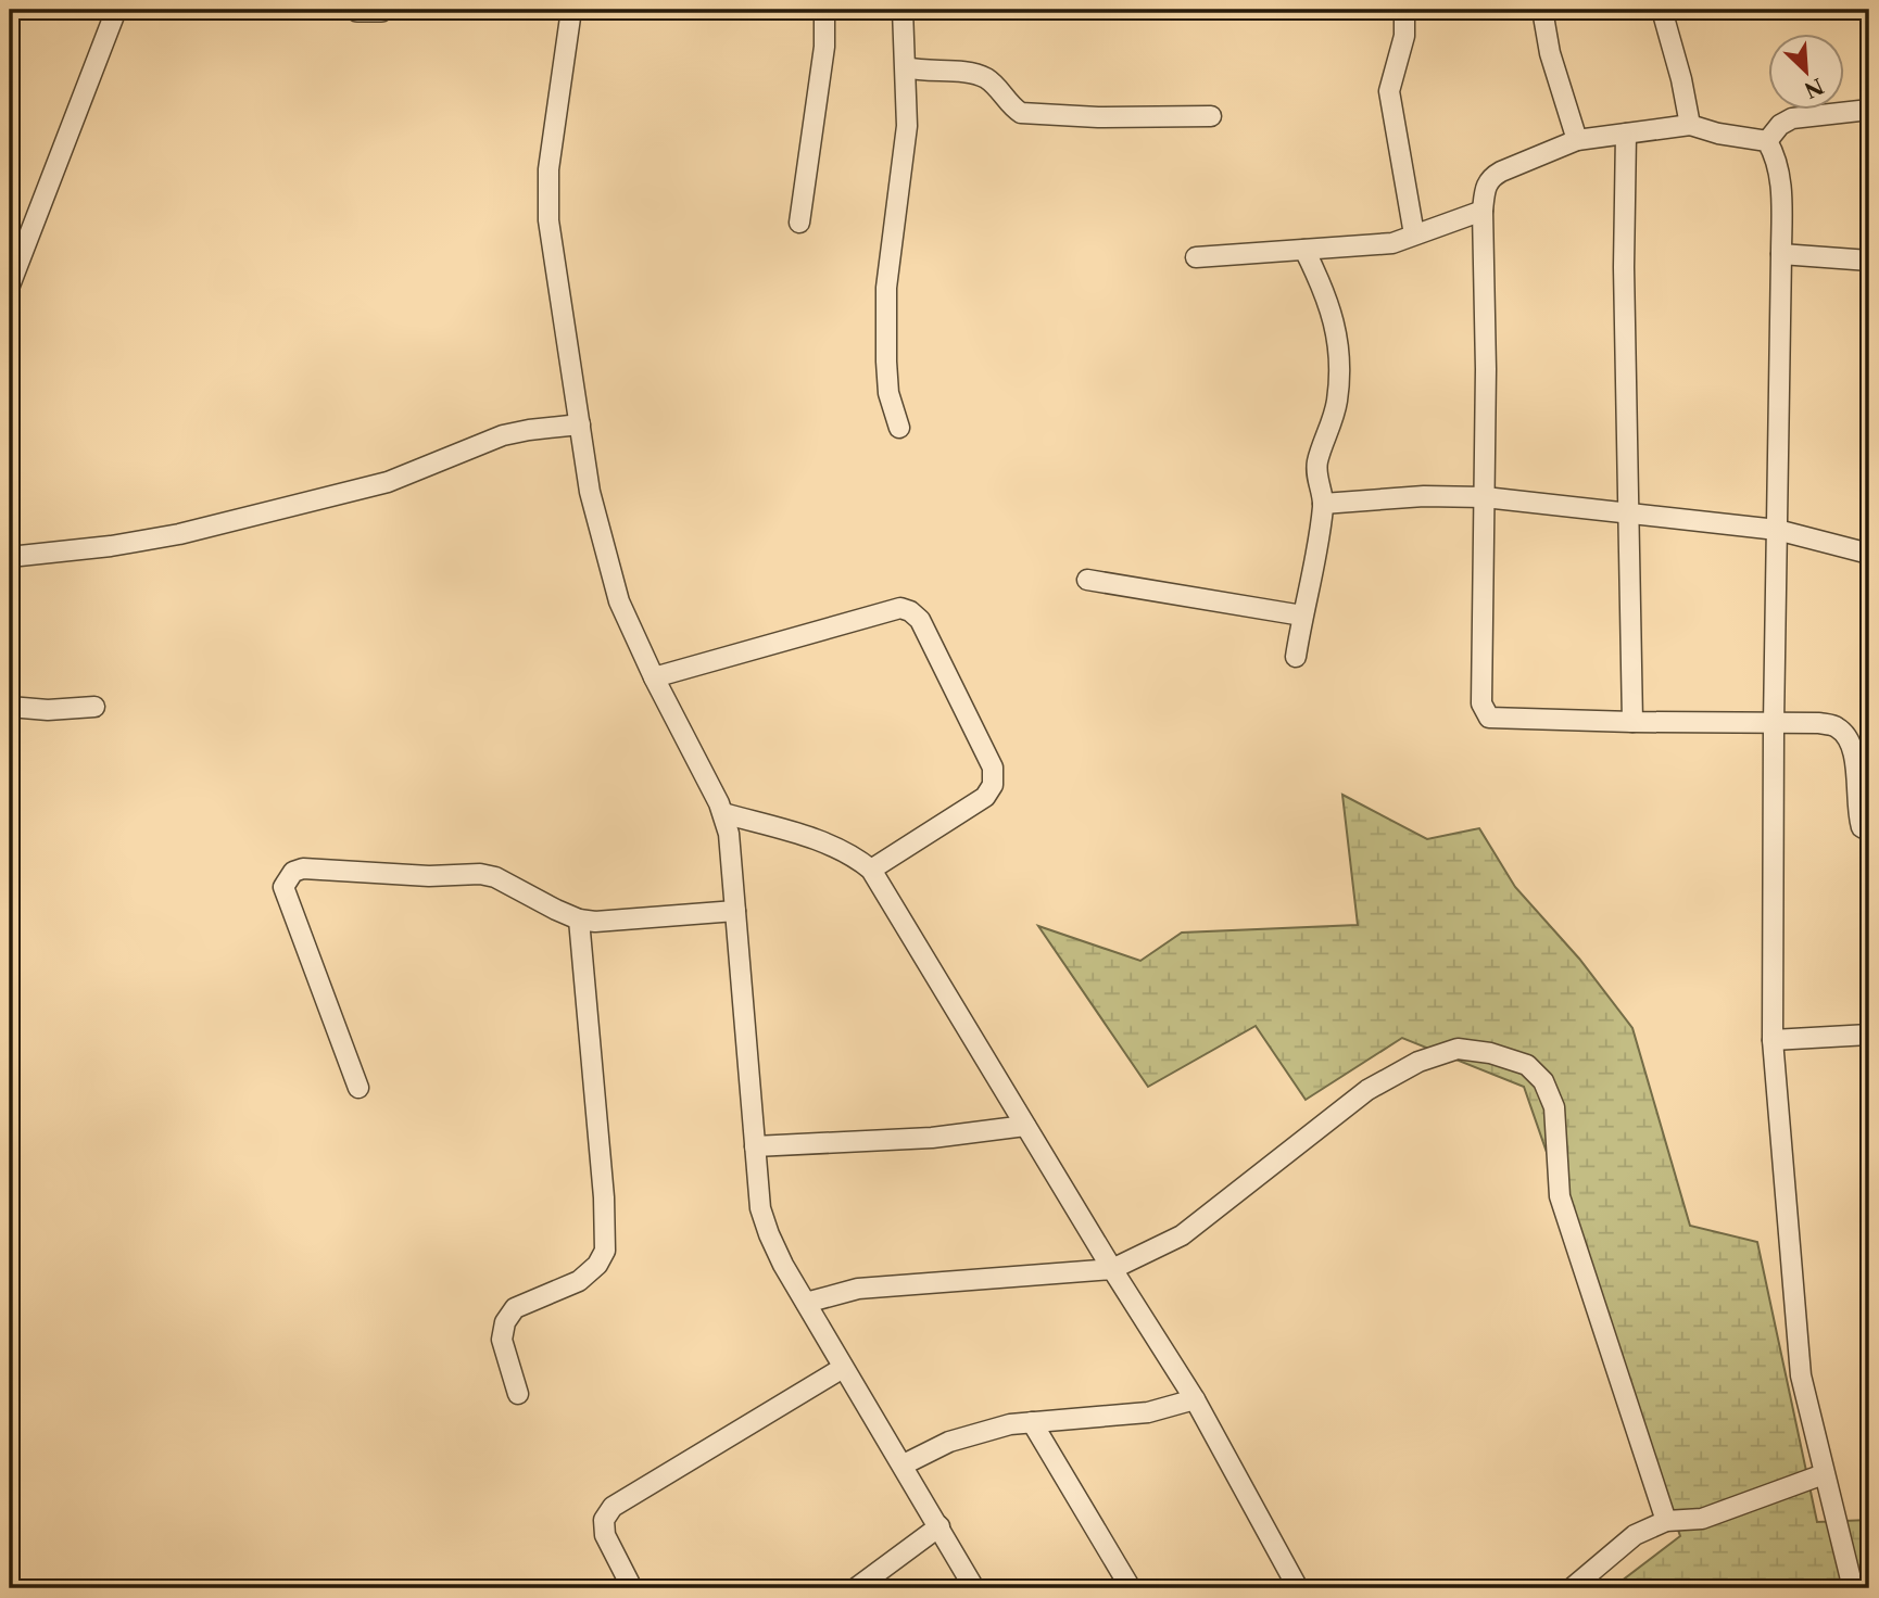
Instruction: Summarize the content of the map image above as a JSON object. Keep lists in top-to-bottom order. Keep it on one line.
{"north":"bottom right"}
